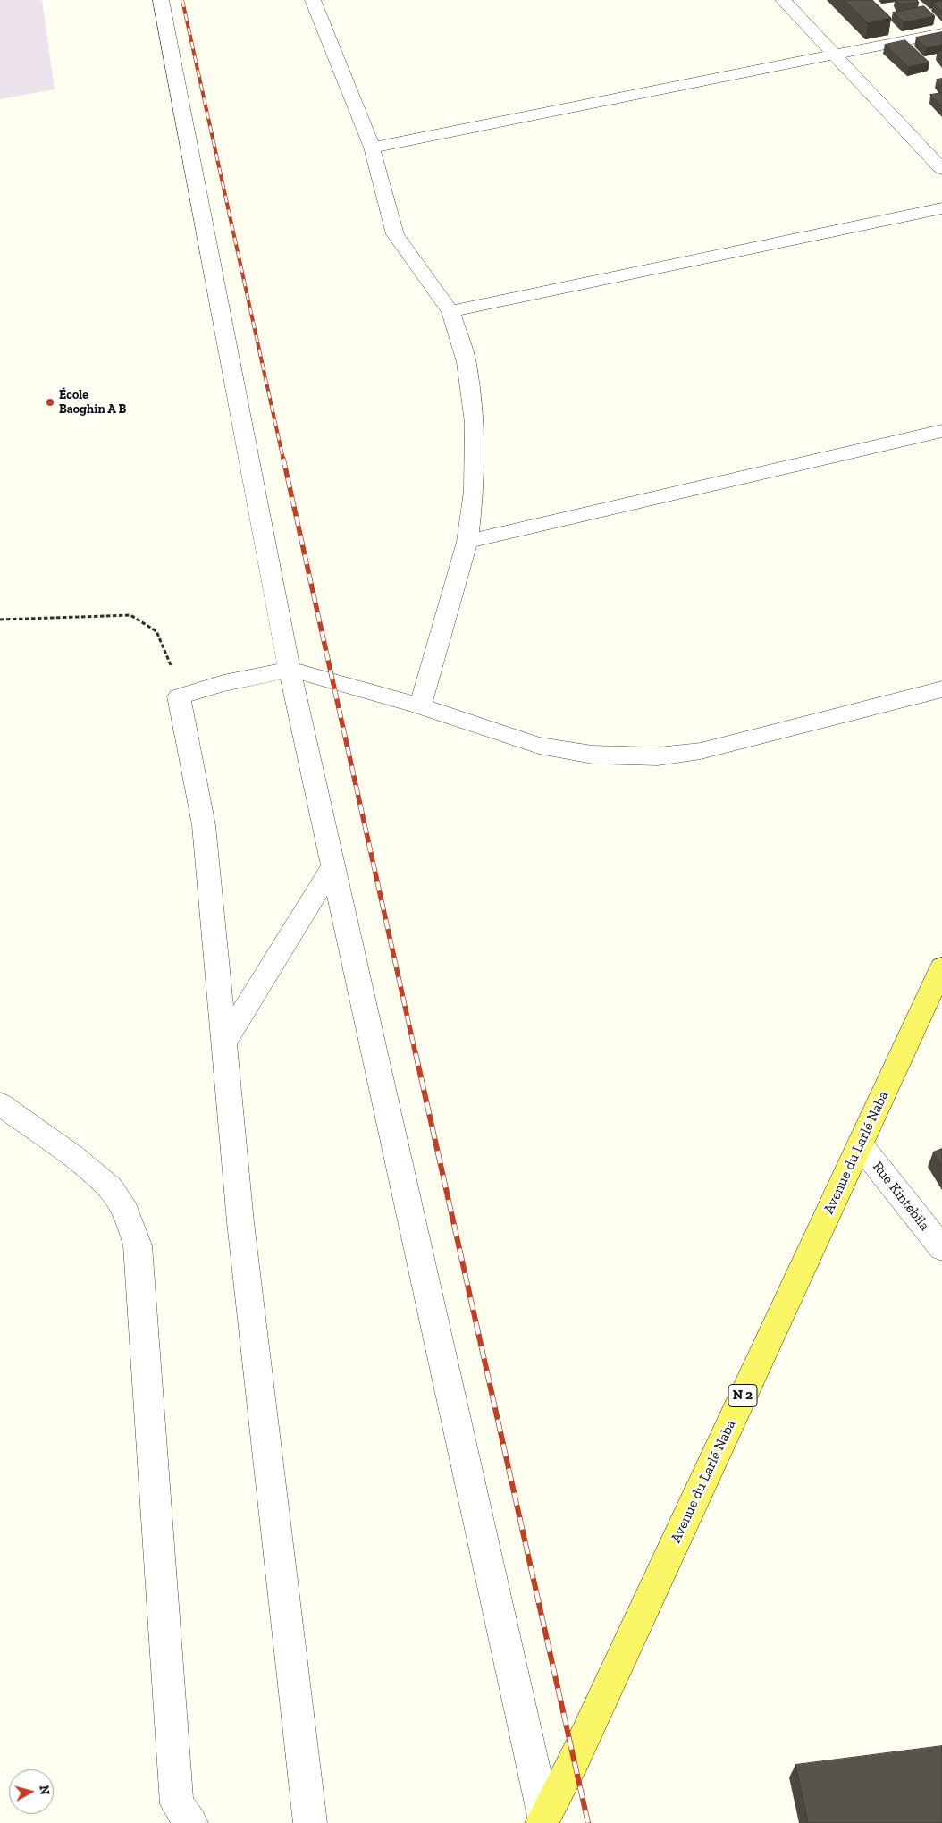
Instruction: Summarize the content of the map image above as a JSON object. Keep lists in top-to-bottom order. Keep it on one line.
{"streets":{"main road":["Avenue du Larlé Naba","N 2"],"street":["Rue Kintebila"]},"crossings":[["Avenue du Larlé Naba","Rue Kintebila"]],"places":["École Baoghin A B"],"north":"right"}
